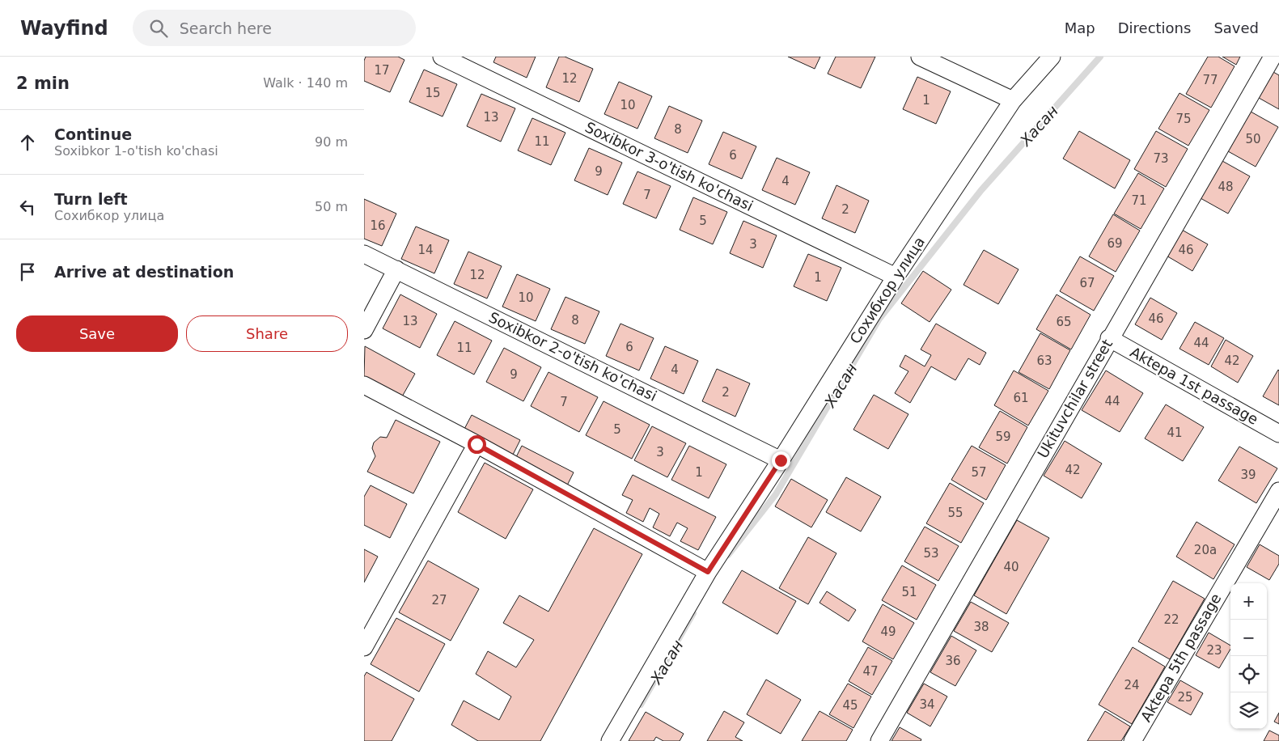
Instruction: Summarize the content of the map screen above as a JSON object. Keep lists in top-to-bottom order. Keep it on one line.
{"streets":{"street":["Soxibkor 3-o'tish ko'chasi","Сохибкор улица","Soxibkor 2-o'tish ko'chasi","Aktepa 1st passage","Ukituvchilar street","Aktepa 5th passage"]},"crossings":[["Soxibkor 3-o'tish ko'chasi","Сохибкор улица"],["Сохибкор улица","Soxibkor 2-o'tish ko'chasi"],["Aktepa 1st passage","Ukituvchilar street"]],"water":["Хасан"],"house_numbers":["17","12","77","15","1","10","13","75","8","50","11","6","73","9","4","48","7","71","2","5","16","69","3","14","46","12","1","67","10","46","8","13","65","44","6","11","63","42","4","9","2","61","44","7","5","41","59","3","42","1","57","39","55","20a","53","40","51","27","22","38","49","23","36","47","24","25","34","45"],"page":{"header":"Wayfind","search":"Search here","nav":["Map","Directions","Saved"],"heading":["2 min","Walk · 140 m"],"list":[["Continue","Soxibkor 1-o'tish ko'chasi","90 m"],["Turn left","Сохибкор улица","50 m"],"Arrive at destination"],"buttons":["Save","Share"],"map_buttons":["+","−"]}}
